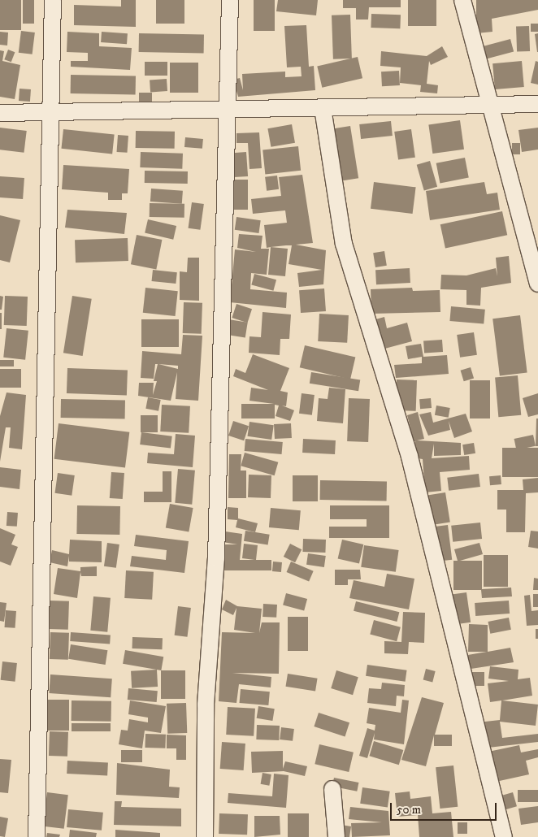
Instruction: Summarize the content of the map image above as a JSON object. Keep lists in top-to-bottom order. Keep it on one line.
{"scale_bar":"50 m"}
